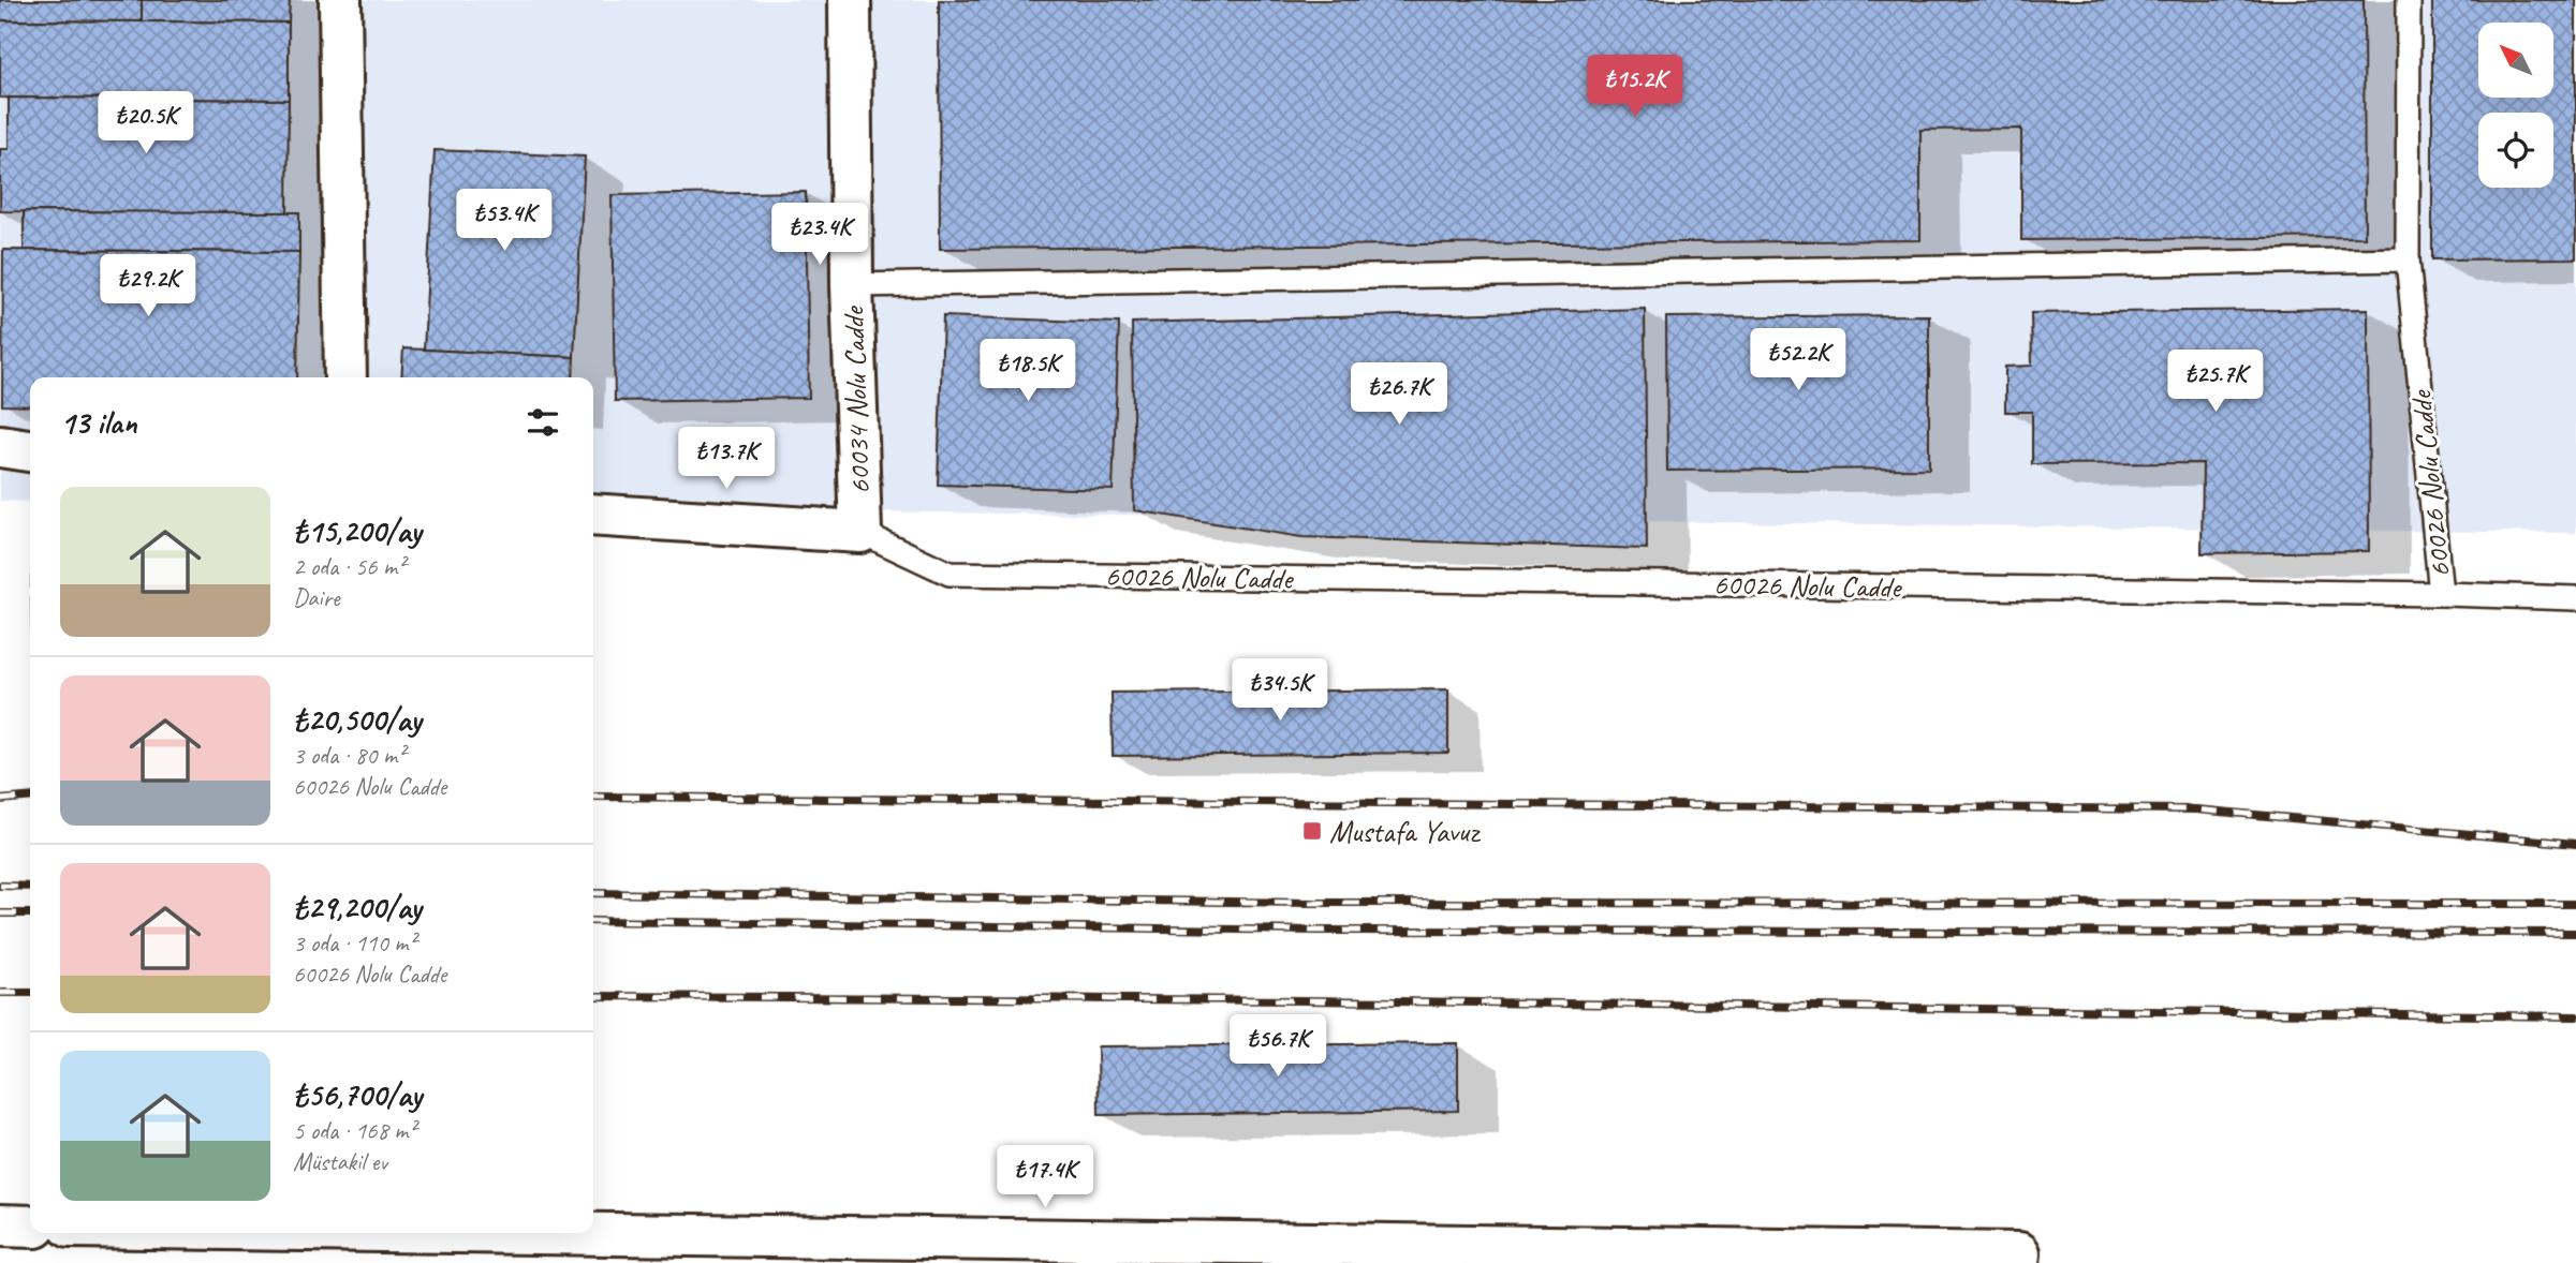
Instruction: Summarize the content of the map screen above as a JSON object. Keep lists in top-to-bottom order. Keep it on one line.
{"streets":{"street":["60034 Nolu Cadde","60026 Nolu Cadde"]},"crossings":[["60034 Nolu Cadde","60026 Nolu Cadde"]],"places":{"transit":["Mustafa Yavuz"]},"north":"top left","page":{"price":["₺15.2K","₺20.5K","₺53.4K","₺23.4K","₺29.2K","₺52.2K","₺18.5K","₺25.7K","₺26.7K","₺13.7K","₺34.5K","₺56.7K","₺17.4K"],"heading":"13 ilan","list":[{"name":"₺15,200/ay","note":"2 oda · 56 m² · Daire"},{"name":"₺20,500/ay","note":"3 oda · 80 m² · 60026 Nolu Cadde"},{"name":"₺29,200/ay","note":"3 oda · 110 m² · 60026 Nolu Cadde"},{"name":"₺56,700/ay","note":"5 oda · 168 m² · Müstakil ev"}]}}
